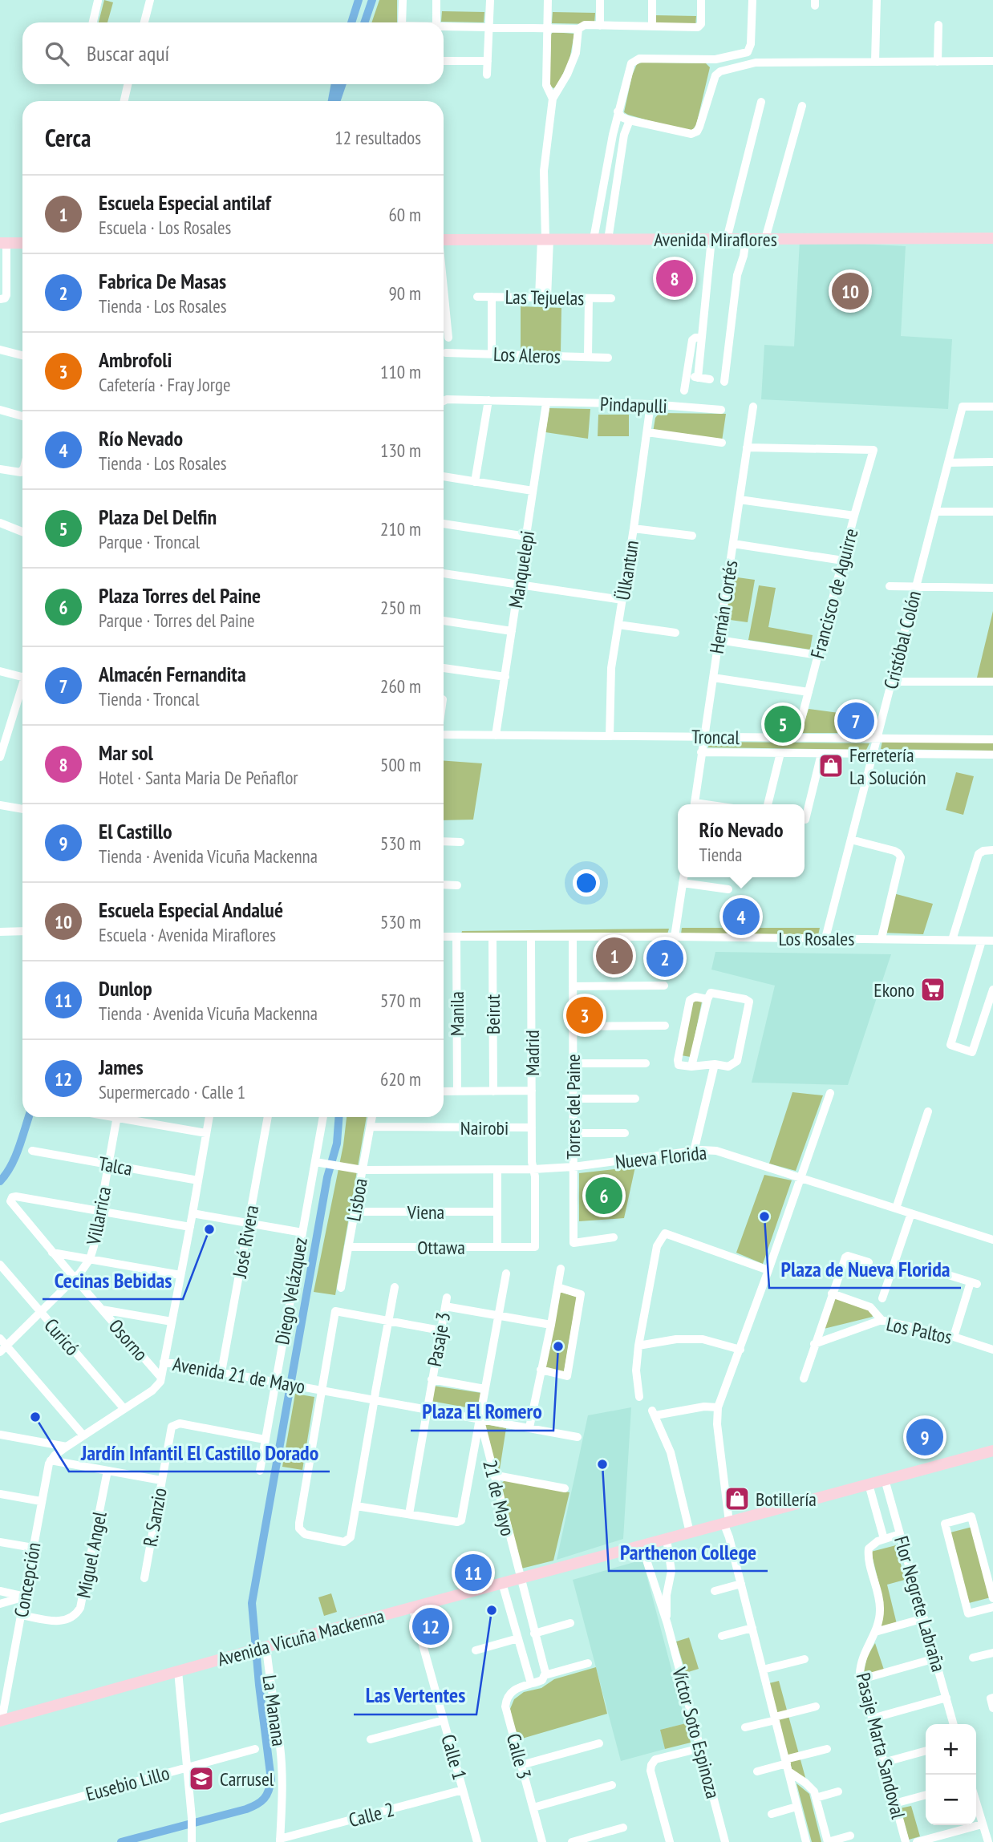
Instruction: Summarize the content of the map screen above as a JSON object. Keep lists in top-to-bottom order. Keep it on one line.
{"streets":{"main road":["Avenida Miraflores","Avenida Vicuña Mackenna"],"street":["Las Tejuelas","Los Aleros","Pindapulli","Manquelepi","Ülkantun","Francisco de Aguirre","Hernán Cortés","Cristóbal Colón","Troncal","Los Rosales","Manila","Beirut","Madrid","Torres del Paine","Nairobi","Nueva Florida","Talca","Lisboa","Viena","Villarrica","José Rivera","Ottawa","Diego Velázquez","Los Paltos","Curicó","Pasaje 3","Osorno","Avenida 21 de Mayo","21 de Mayo","R. Sanzio","Miguel Angel","Concepción","Flor Negrete Labraña","La Manana","Víctor Soto Espinoza","Pasaje Marta Sandoval","Calle 3","Calle 1","Eusebio Lillo","Calle 2"]},"crossings":[["Pindapulli","Manquelepi"],["Pindapulli","Ülkantun"],["Manquelepi","Troncal"],["Ülkantun","Troncal"],["Francisco de Aguirre","Hernán Cortés"],["Francisco de Aguirre","Troncal"],["Hernán Cortés","Troncal"],["Cristóbal Colón","Troncal"],["Cristóbal Colón","Los Rosales"],["Los Rosales","Manila"],["Los Rosales","Beirut"],["Los Rosales","Madrid"],["Los Rosales","Torres del Paine"],["Madrid","Nairobi"],["Madrid","Nueva Florida"],["Madrid","Ottawa"],["Torres del Paine","Nueva Florida"],["Nairobi","Lisboa"],["Nueva Florida","Lisboa"],["Nueva Florida","Diego Velázquez"],["Talca","Villarrica"],["Lisboa","Viena"],["Lisboa","Ottawa"],["Villarrica","Curicó"],["Villarrica","Osorno"],["José Rivera","Avenida 21 de Mayo"],["Diego Velázquez","Avenida 21 de Mayo"],["Diego Velázquez","R. Sanzio"],["Curicó","Avenida 21 de Mayo"],["Pasaje 3","Avenida 21 de Mayo"],["Osorno","Avenida 21 de Mayo"],["Avenida 21 de Mayo","21 de Mayo"],["21 de Mayo","Avenida Vicuña Mackenna"],["21 de Mayo","Calle 3"],["Miguel Angel","Concepción"],["Concepción","Avenida Vicuña Mackenna"],["Flor Negrete Labraña","Avenida Vicuña Mackenna"],["Avenida Vicuña Mackenna","La Manana"],["Avenida Vicuña Mackenna","Víctor Soto Espinoza"],["Avenida Vicuña Mackenna","Calle 1"],["La Manana","Calle 2"],["Calle 1","Calle 2"]],"places":{"shop":["Ferretería La Solución","Botillería"],"supermarket":["Ekono"],"other":["Plaza de Nueva Florida","Cecinas Bebidas","Plaza El Romero","Jardín Infantil El Castillo Dorado","Parthenon College","Las Vertentes"],"school or university":["Carrusel"]},"page":{"search":"Buscar aquí","heading":["Cerca","12 resultados"],"list":[{"mark":"1","name":"Escuela Especial antilaf","note":"Escuela · Los Rosales","value":"60 m"},{"mark":"2","name":"Fabrica De Masas","note":"Tienda · Los Rosales","value":"90 m"},{"mark":"3","name":"Ambrofoli","note":"Cafetería · Fray Jorge","value":"110 m"},{"mark":"4","name":"Río Nevado","note":"Tienda · Los Rosales","value":"130 m"},{"mark":"5","name":"Plaza Del Delfin","note":"Parque · Troncal","value":"210 m"},{"mark":"6","name":"Plaza Torres del Paine","note":"Parque · Torres del Paine","value":"250 m"},{"mark":"7","name":"Almacén Fernandita","note":"Tienda · Troncal","value":"260 m"},{"mark":"8","name":"Mar sol","note":"Hotel · Santa Maria De Peñaflor","value":"500 m"},{"mark":"9","name":"El Castillo","note":"Tienda · Avenida Vicuña Mackenna","value":"530 m"},{"mark":"10","name":"Escuela Especial Andalué","note":"Escuela · Avenida Miraflores","value":"530 m"},{"mark":"11","name":"Dunlop","note":"Tienda · Avenida Vicuña Mackenna","value":"570 m"},{"mark":"12","name":"James","note":"Supermercado · Calle 1","value":"620 m"}],"pins":["8","10","7","5","4","1","2","3","6","9","11","12"],"popup":["Río Nevado","Tienda"],"map_buttons":["+","−"]}}
